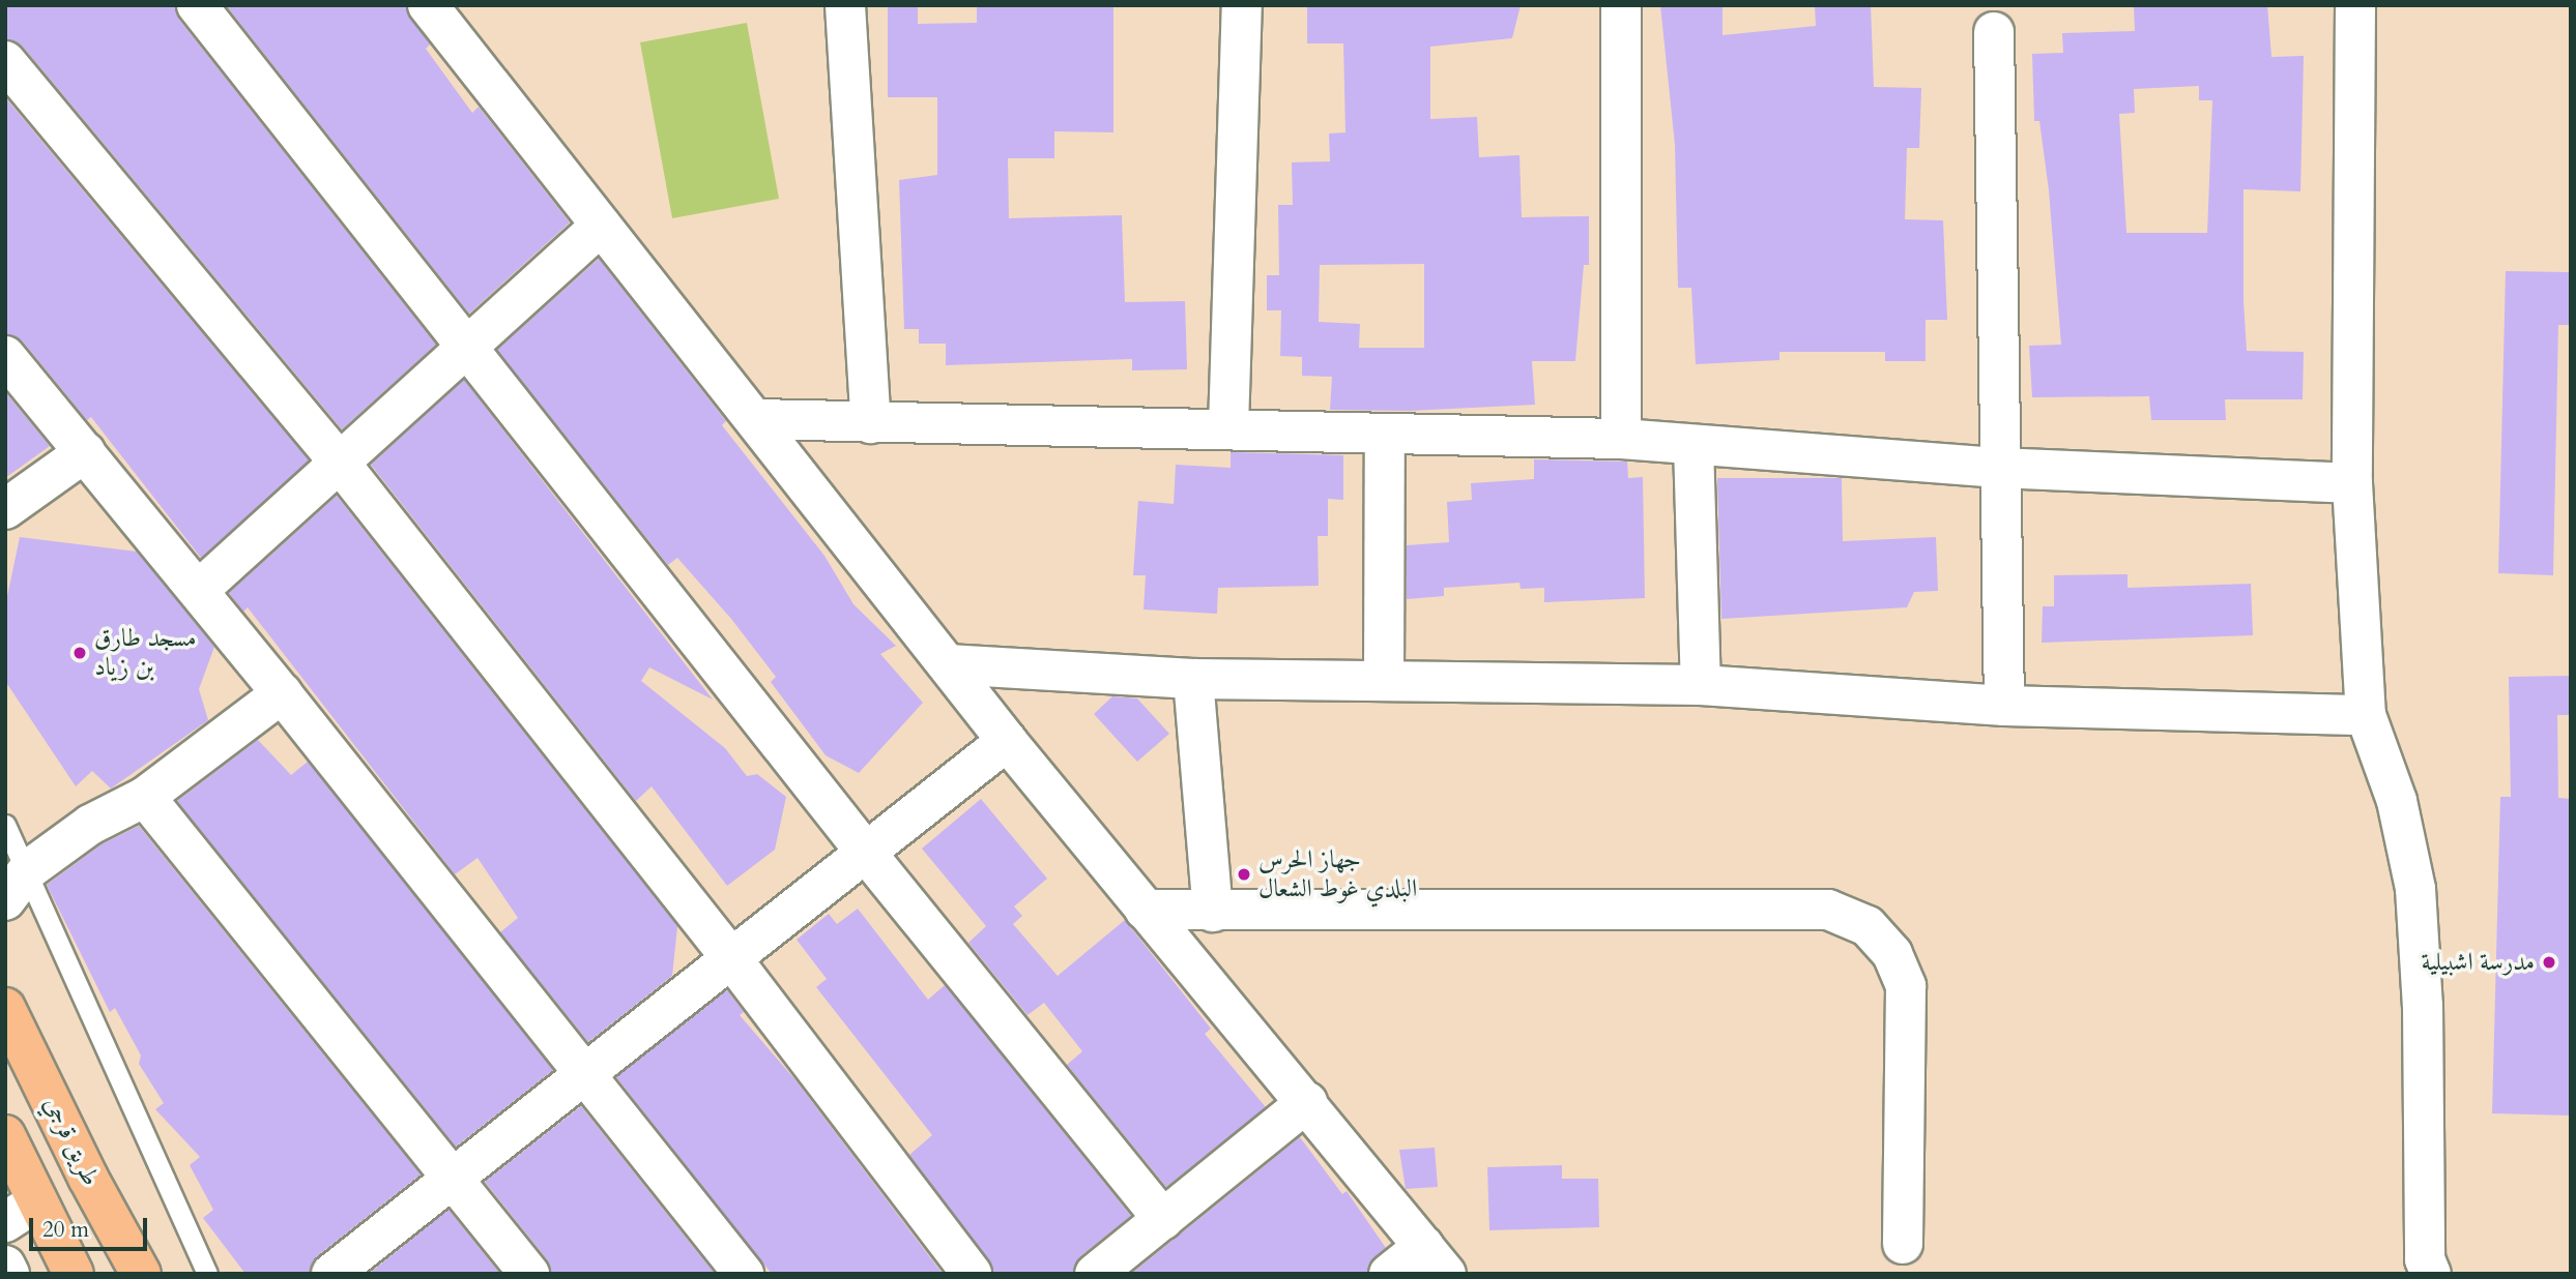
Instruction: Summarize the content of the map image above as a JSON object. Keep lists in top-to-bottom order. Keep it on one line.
{"streets":{"highway":["طريق قرجي"]},"places":["مسجد طارق بن زياد","جهاز الحرس البلدي غوط الشعال","مدرسة اشبيلية"],"scale_bar":"20 m"}
